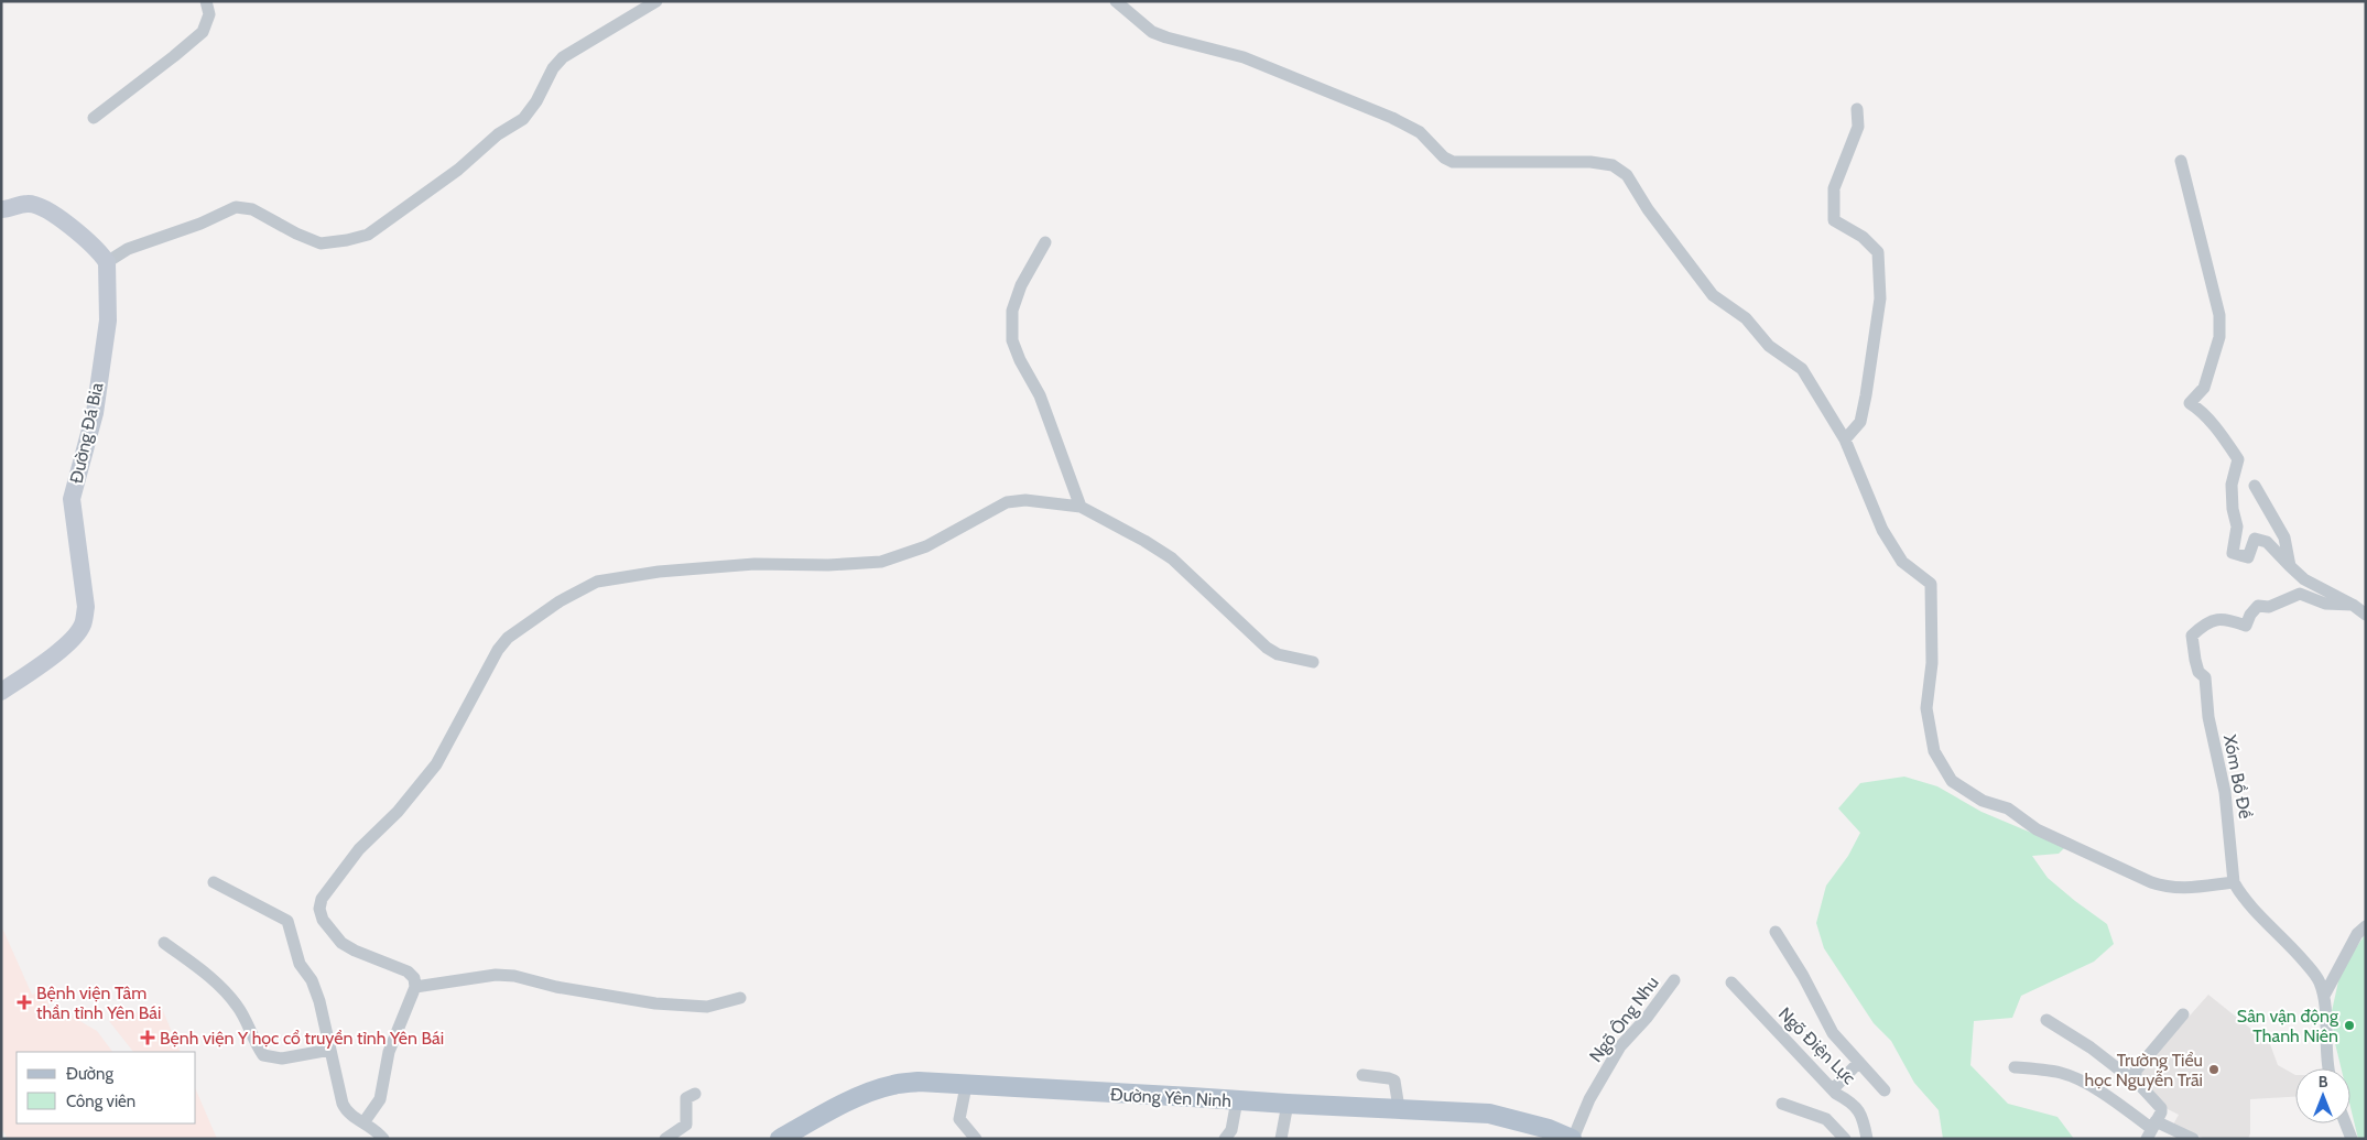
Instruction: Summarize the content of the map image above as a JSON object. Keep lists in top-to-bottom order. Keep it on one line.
{"streets":{"main road":["Đường Yên Ninh"],"street":["Đường Đá Bia","Xóm Bồ Đề","Ngõ Ông Nhu","Ngõ Điện Lực"]},"crossings":[["Ngõ Ông Nhu","Đường Yên Ninh"]],"places":{"health":["Bệnh viện Tâm thần tỉnh Yên Bái","Bệnh viện Y học cổ truyền tỉnh Yên Bái"],"other":["Sân vận động Thanh Niên","Trường Tiểu học Nguyễn Trãi"]},"legend":["Đường","Công viên"],"north":"top"}
